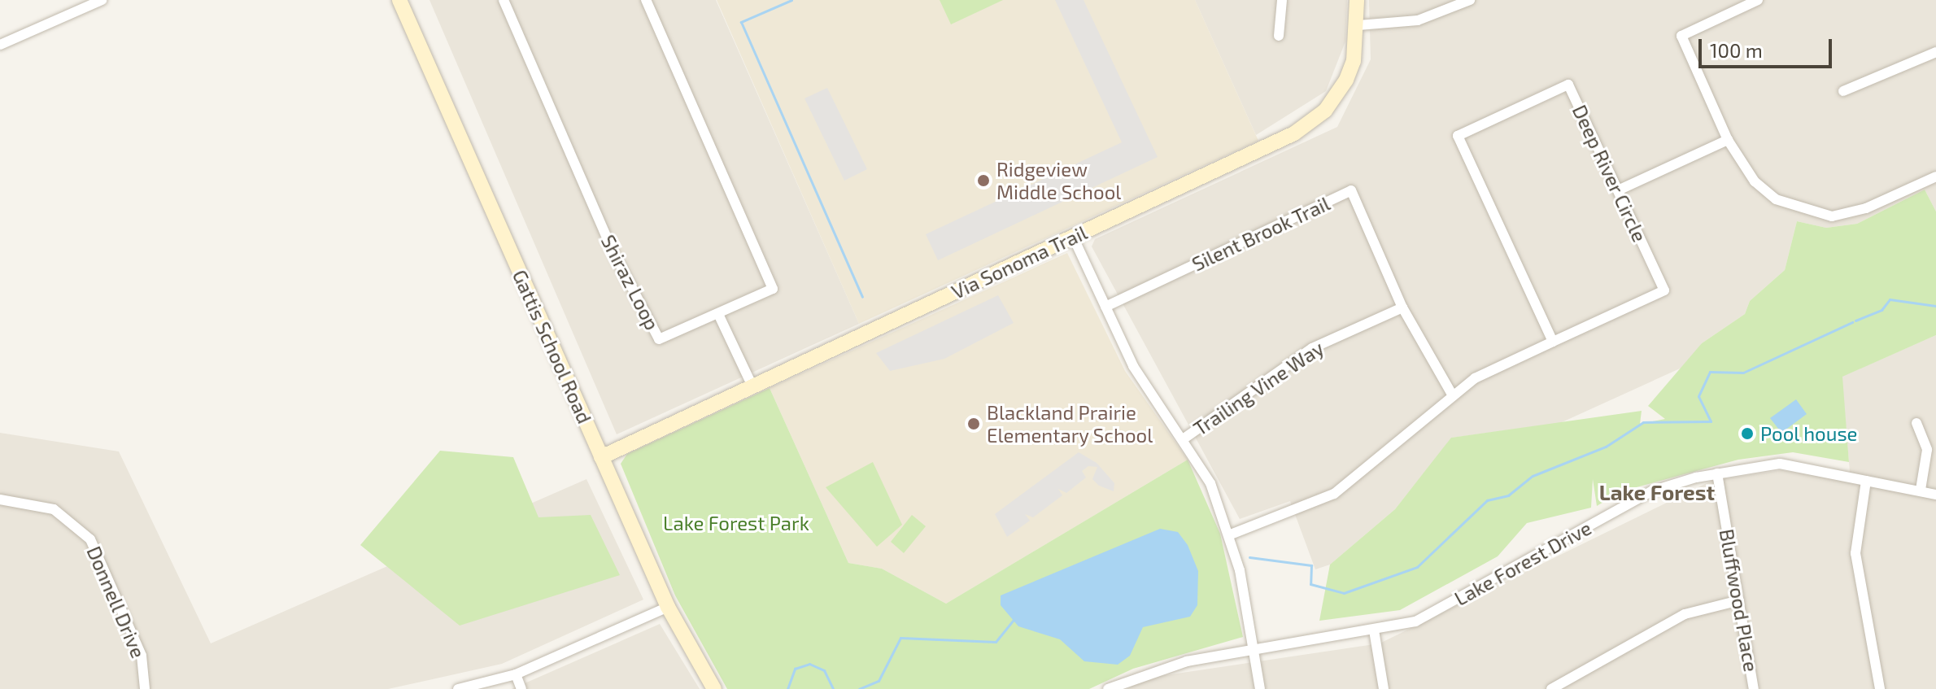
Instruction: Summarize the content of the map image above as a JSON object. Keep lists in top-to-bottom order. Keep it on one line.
{"streets":{"street":["Deep River Circle","Silent Brook Trail","Via Sonoma Trail","Shiraz Loop","Gattis School Road","Trailing Vine Way","Lake Forest Drive","Bluffwood Place","Donnell Drive"]},"crossings":[["Deep River Circle","Silent Brook Trail"],["Silent Brook Trail","Trailing Vine Way"],["Via Sonoma Trail","Gattis School Road"],["Lake Forest Drive","Bluffwood Place"]],"districts":["Lake Forest"],"parks":["Lake Forest Park"],"places":["Ridgeview Middle School","Blackland Prairie Elementary School","Pool house"],"scale_bar":"100 m"}
